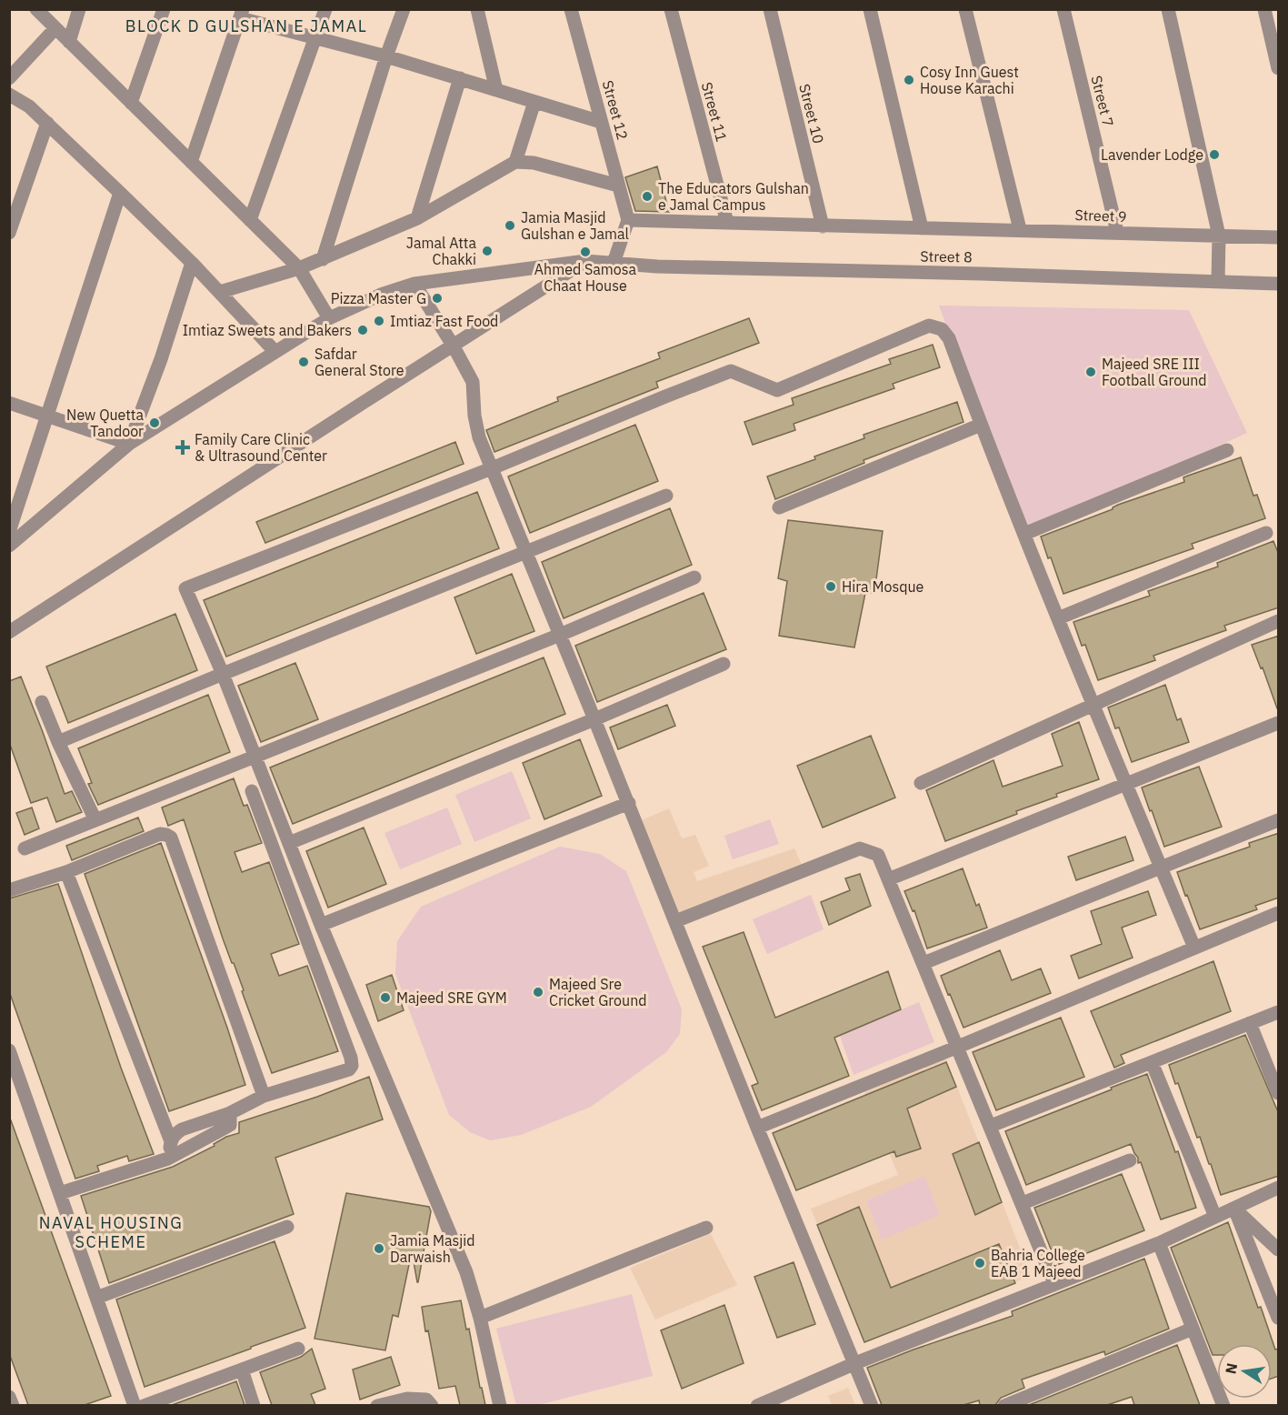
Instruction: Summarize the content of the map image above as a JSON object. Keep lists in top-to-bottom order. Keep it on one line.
{"streets":{"street":["Street 7","Street 12","Street 11","Street 10","Street 9","Street 8"]},"crossings":[["Street 7","Street 9"],["Street 12","Street 9"],["Street 11","Street 9"],["Street 10","Street 9"]],"districts":["BLOCK D GULSHAN E JAMAL","NAVAL HOUSING SCHEME"],"places":{"other":["Cosy Inn Guest House Karachi","Lavender Lodge","The Educators Gulshan e Jamal Campus","Jamia Masjid Gulshan e Jamal","Jamal Atta Chakki","Ahmed Samosa Chaat House","Pizza Master G","Imtiaz Fast Food","Imtiaz Sweets and Bakers","Safdar General Store","Majeed SRE III Football Ground","New Quetta Tandoor","Hira Mosque","Majeed Sre Cricket Ground","Majeed SRE GYM","Jamia Masjid Darwaish","Bahria College EAB 1 Majeed"],"health":["Family Care Clinic & Ultrasound Center"]},"north":"left"}
